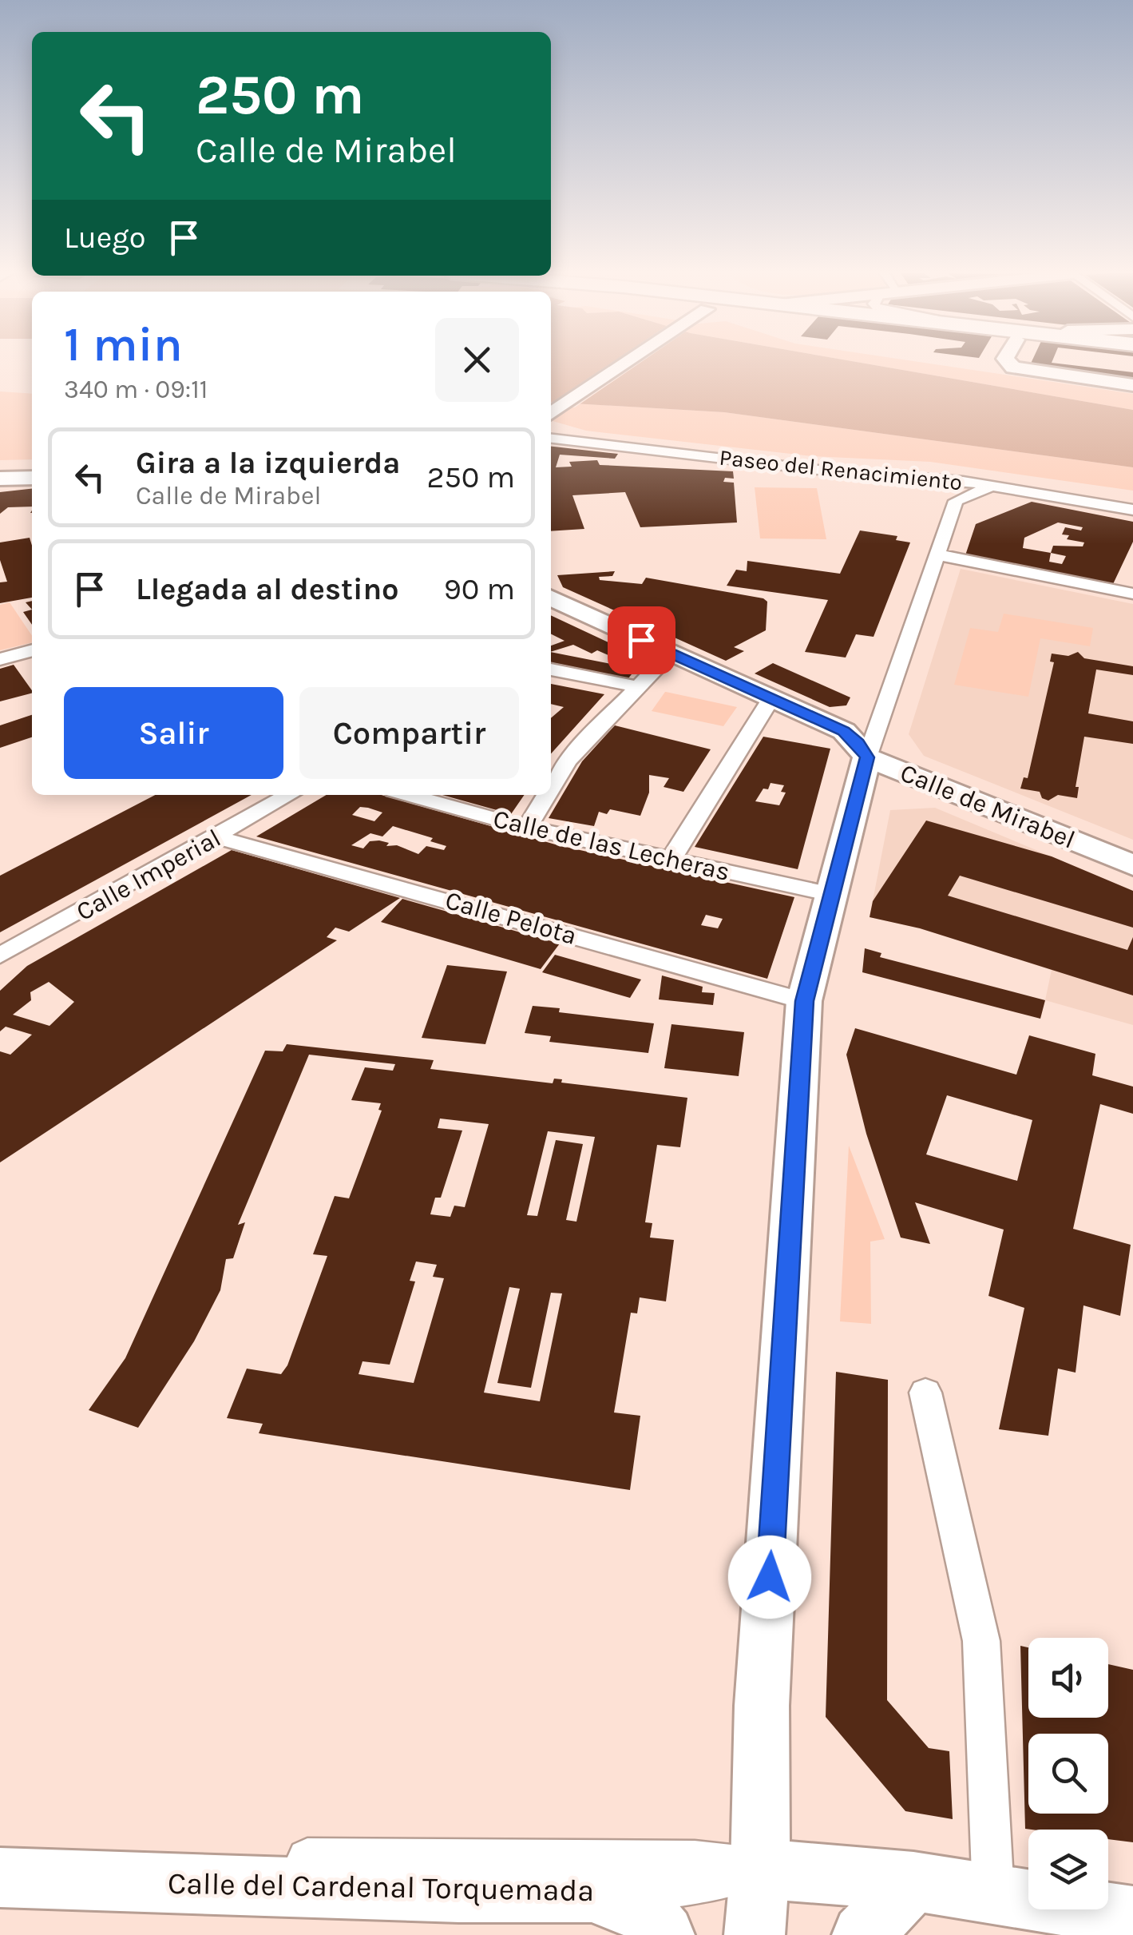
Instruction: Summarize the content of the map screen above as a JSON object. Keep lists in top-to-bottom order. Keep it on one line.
{"streets":{"main road":["Calle de Mirabel","Calle del Cardenal Torquemada"],"street":["Paseo del Renacimiento","Calle de las Lecheras","Calle Imperial","Calle Pelota"]},"crossings":[["Calle Imperial","Calle Pelota"]],"page":{"turn":["250 m","Calle de Mirabel"],"then":"Luego","heading":["1 min","340 m · 09:11"],"list":[{"name":"Gira a la izquierda","note":"Calle de Mirabel","value":"250 m"},{"name":"Llegada al destino","value":"90 m"}],"buttons":["Salir","Compartir"]}}
